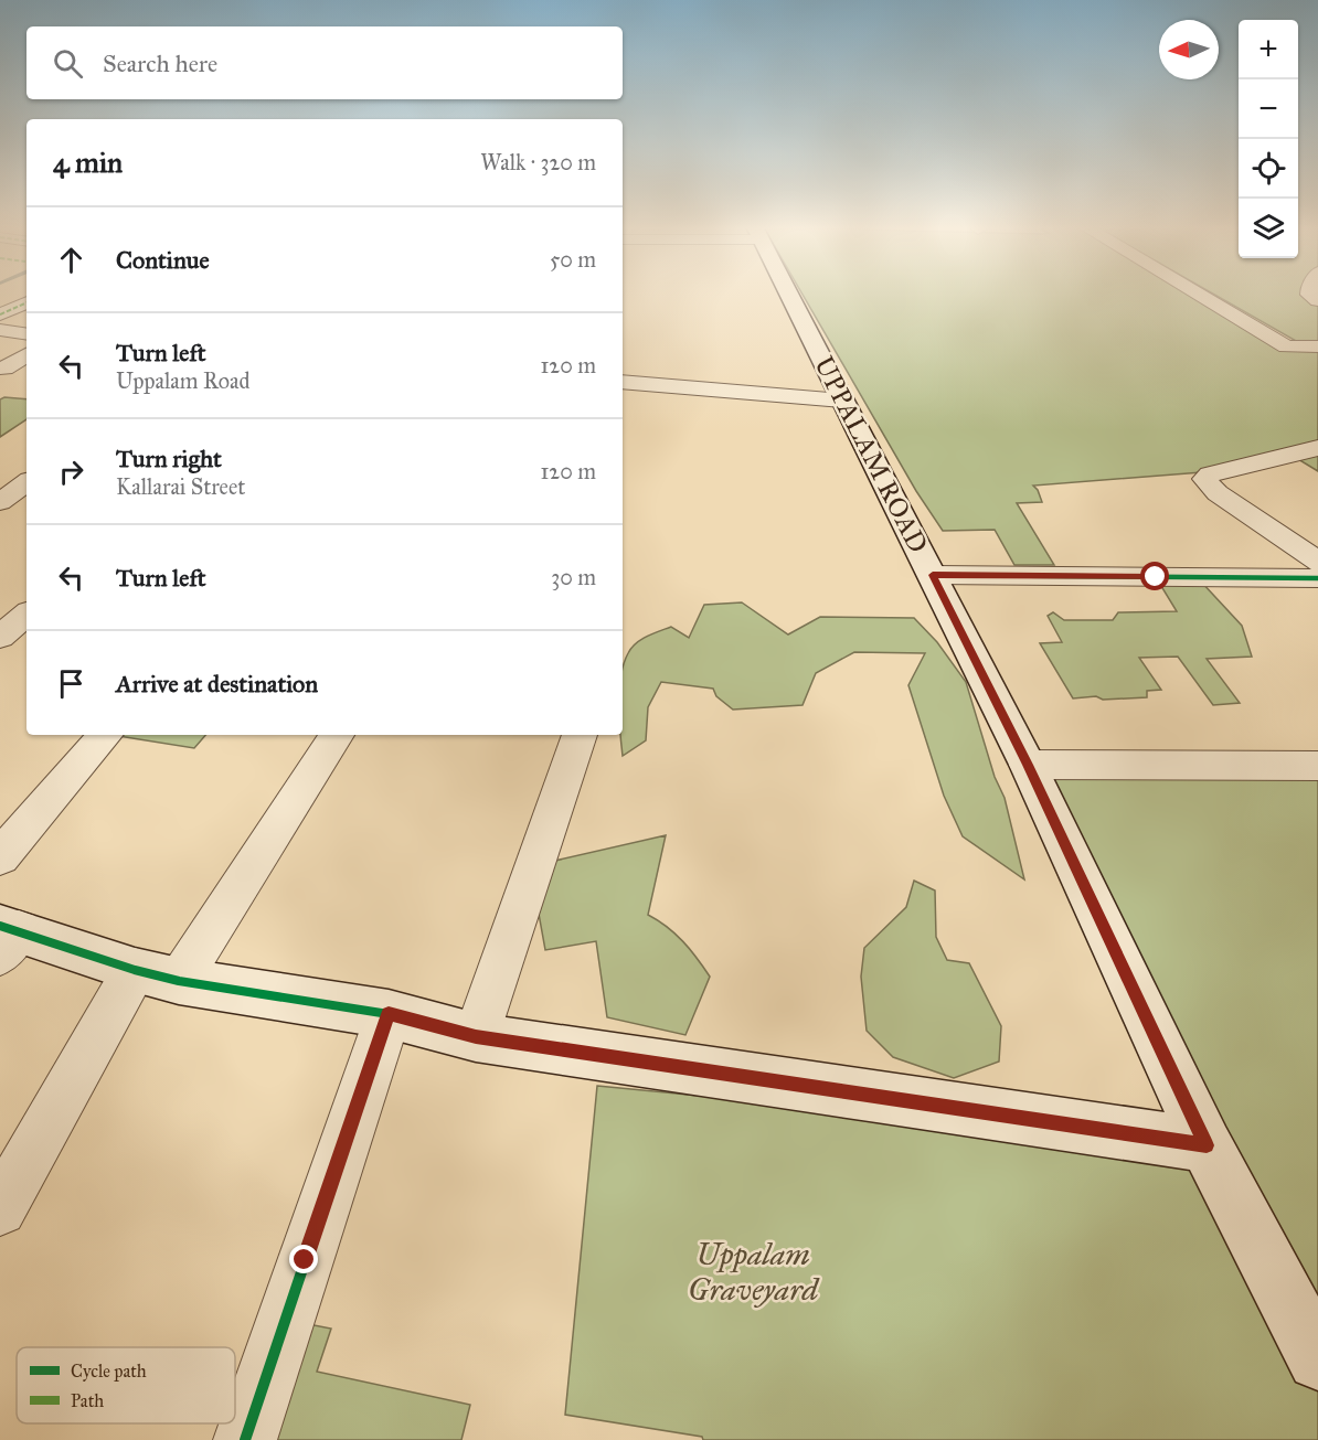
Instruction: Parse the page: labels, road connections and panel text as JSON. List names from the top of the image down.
{
  "streets": {
    "main road": ["UPPALAM ROAD"]
  },
  "parks": ["Uppalam Graveyard"],
  "legend": ["Cycle path", "Path"],
  "north": "left",
  "page": {
    "map_buttons": ["+", "−"],
    "search": "Search here",
    "heading": ["4 min", "Walk · 320 m"],
    "list": [
      ["Continue", "50 m"],
      ["Turn left", "Uppalam Road", "120 m"],
      ["Turn right", "Kallarai Street", "120 m"],
      ["Turn left", "30 m"],
      "Arrive at destination"
    ]
  }
}
